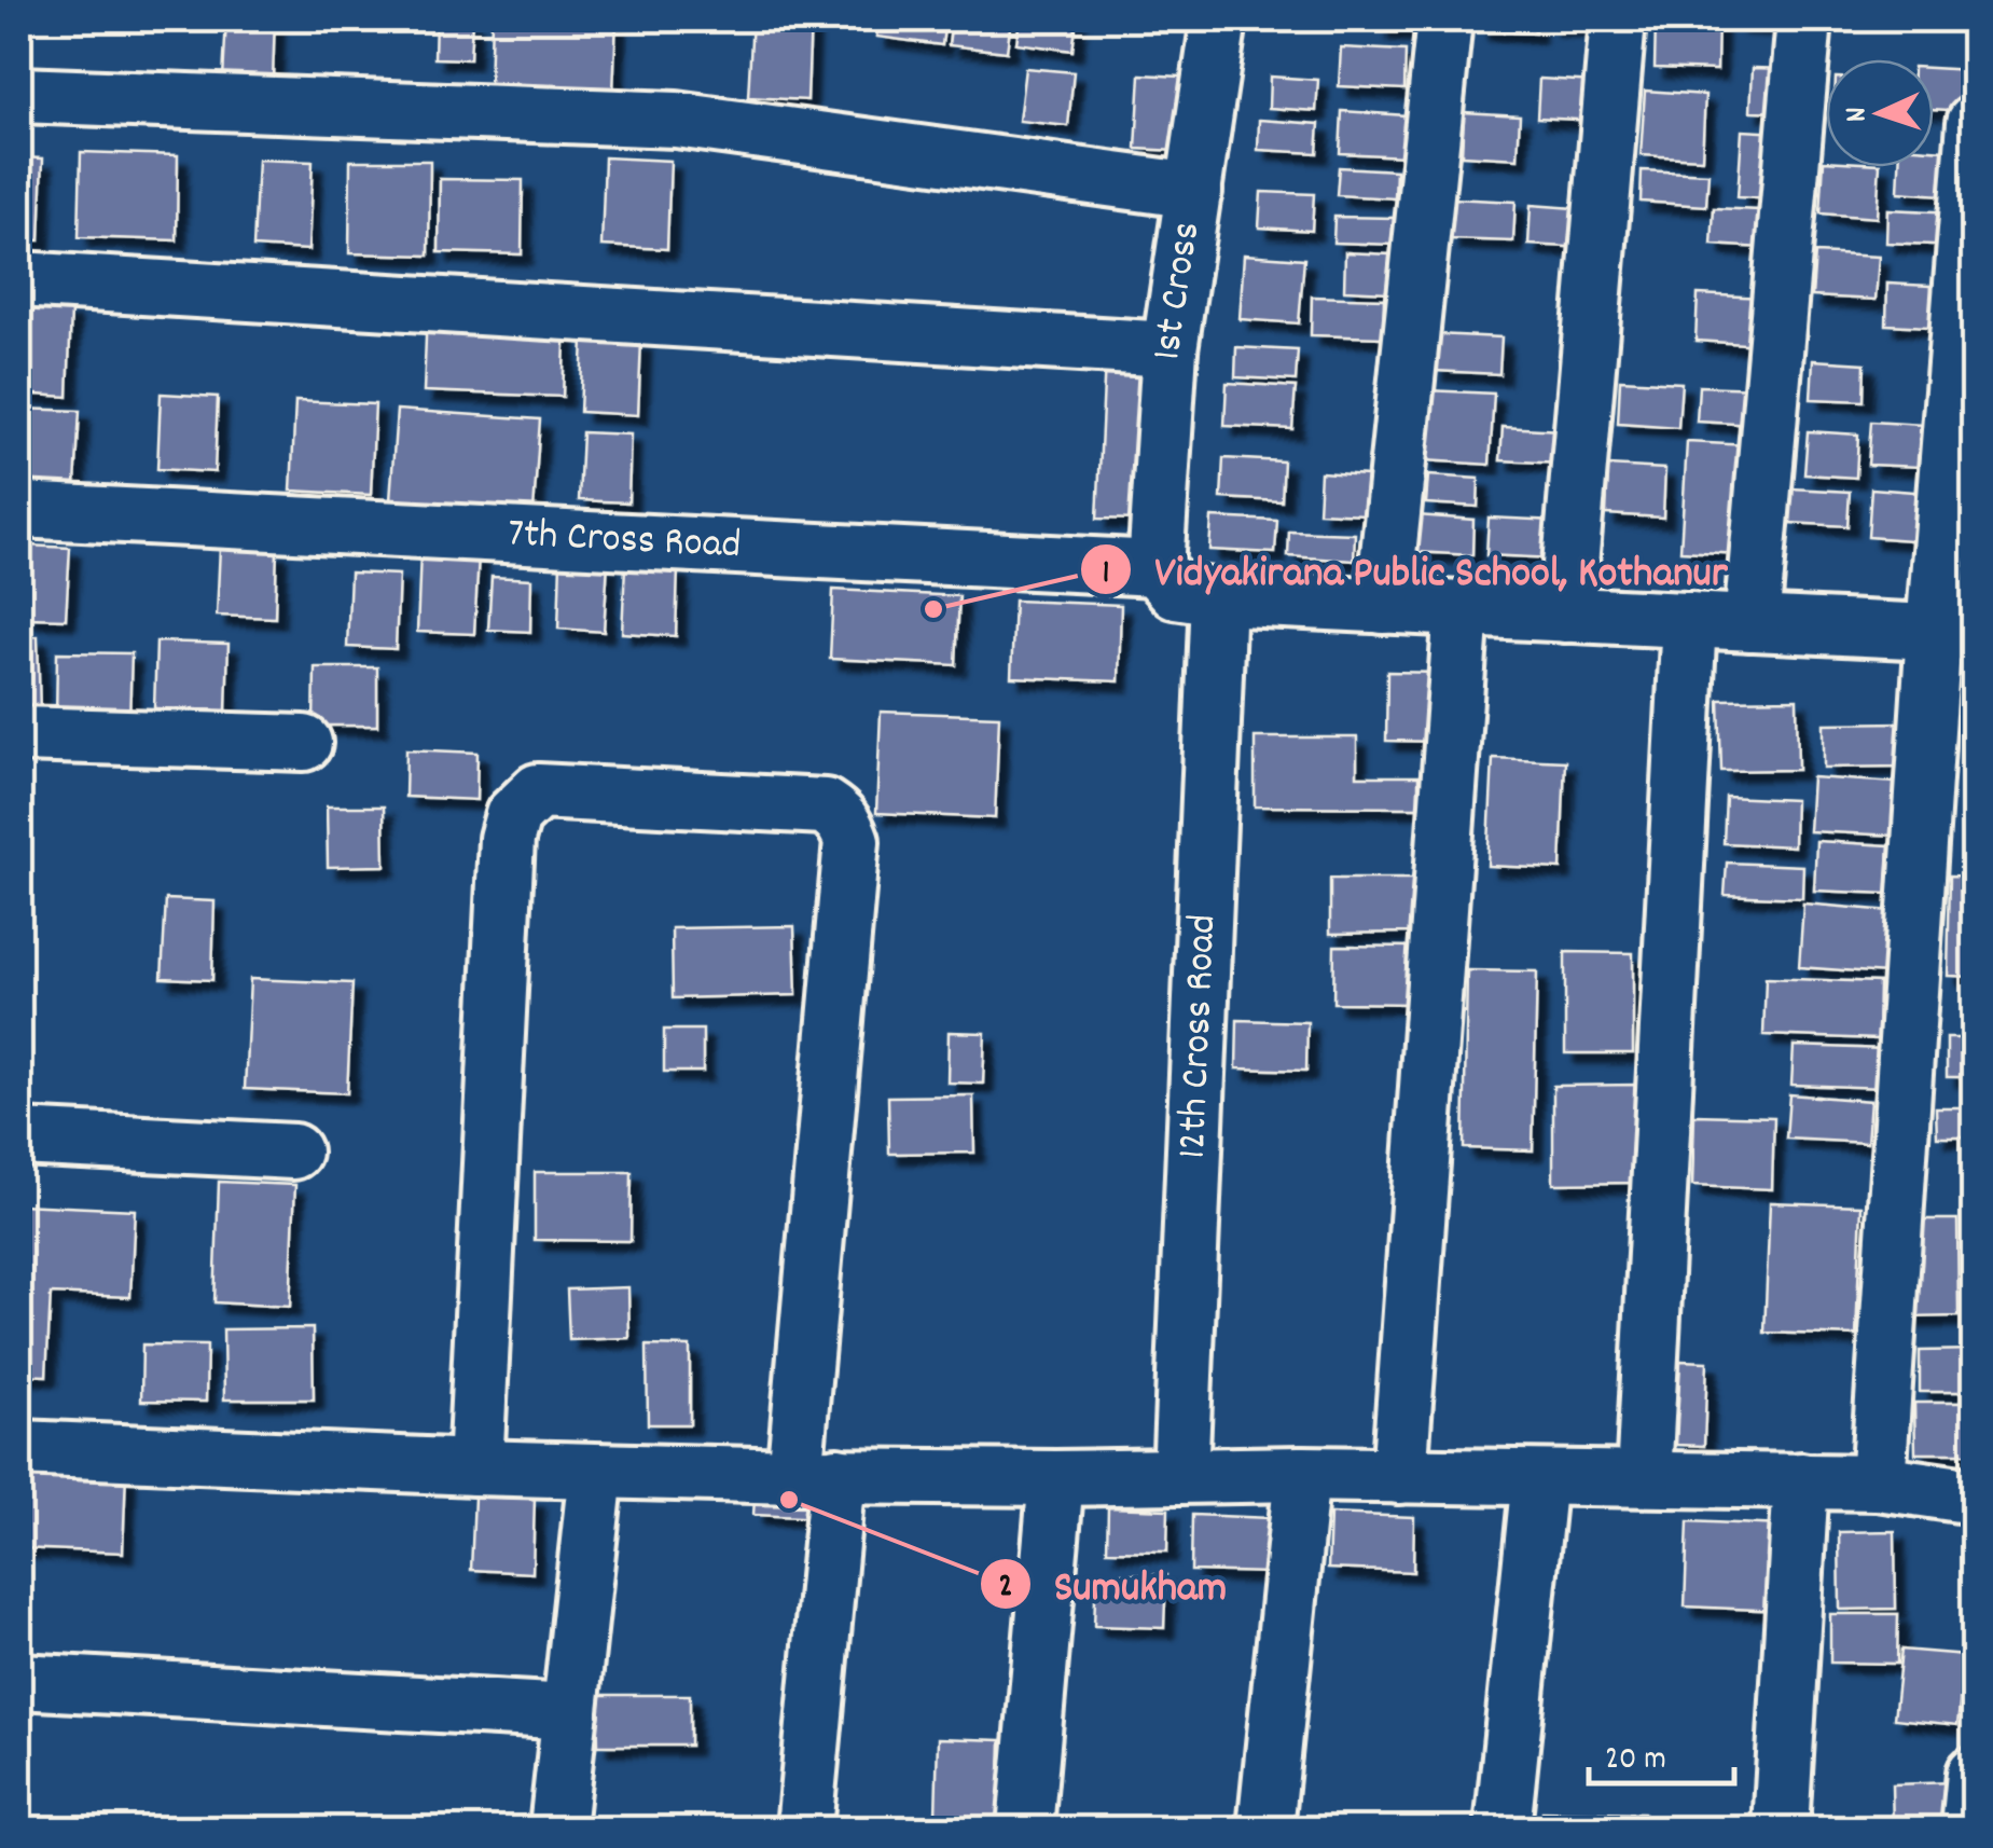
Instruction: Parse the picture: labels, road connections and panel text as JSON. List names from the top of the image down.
{
  "streets": {
    "street": ["1st Cross", "7th Cross Road", "12th Cross Road"]
  },
  "crossings": [
    ["1st Cross", "7th Cross Road"],
    ["7th Cross Road", "12th Cross Road"]
  ],
  "places": ["Vidyakirana Public School, Kothanur", "Sumukham"],
  "scale_bar": "20 m",
  "north": "left"
}
